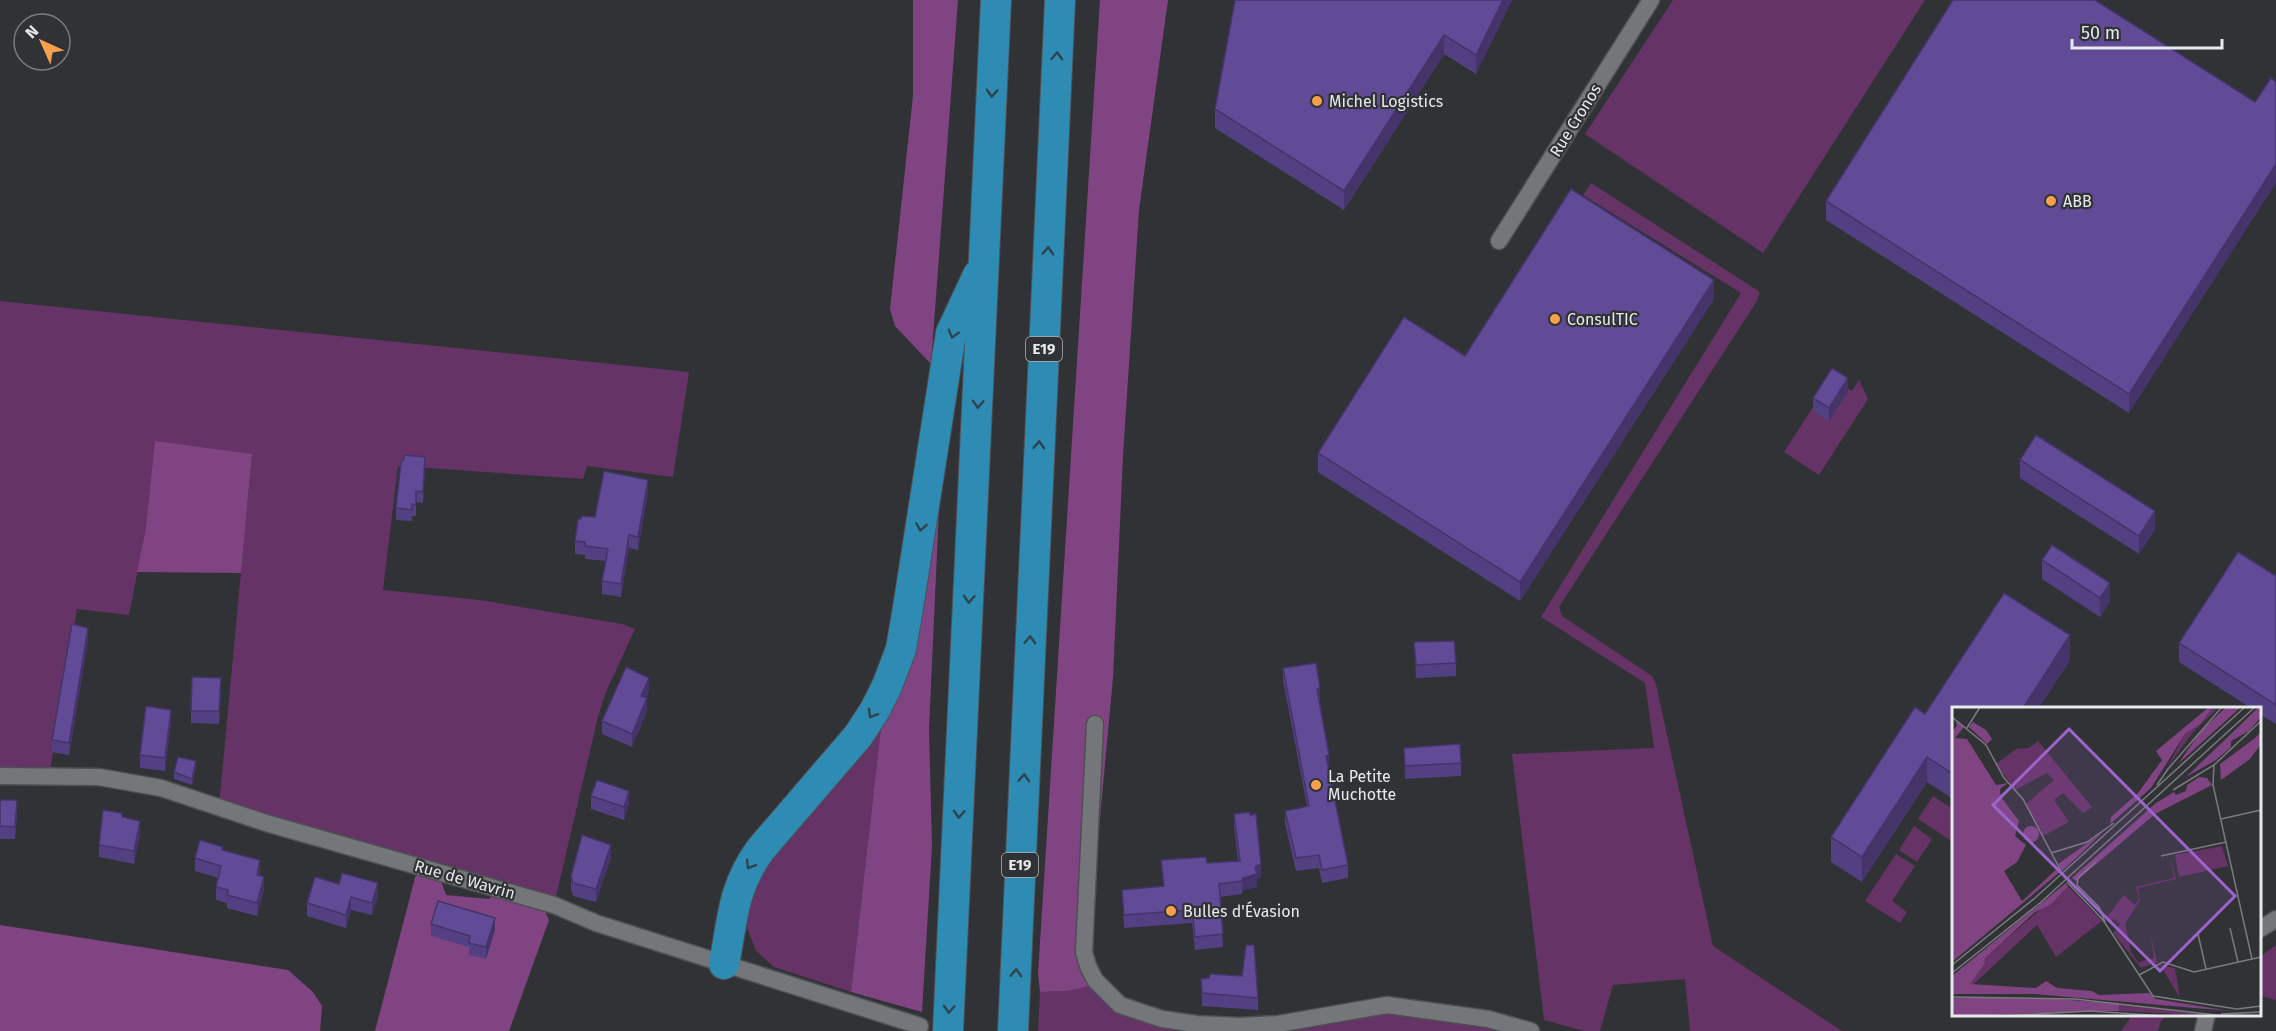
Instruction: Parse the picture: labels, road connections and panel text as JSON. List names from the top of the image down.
{
  "streets": {
    "highway": ["E19"],
    "street": ["Rue Cronos", "Rue de Wavrin"]
  },
  "places": [
    "Michel Logistics",
    "ABB",
    "ConsulTIC",
    "La Petite Muchotte",
    "Bulles d'Évasion"
  ],
  "scale_bar": "50 m",
  "north": "top left"
}
